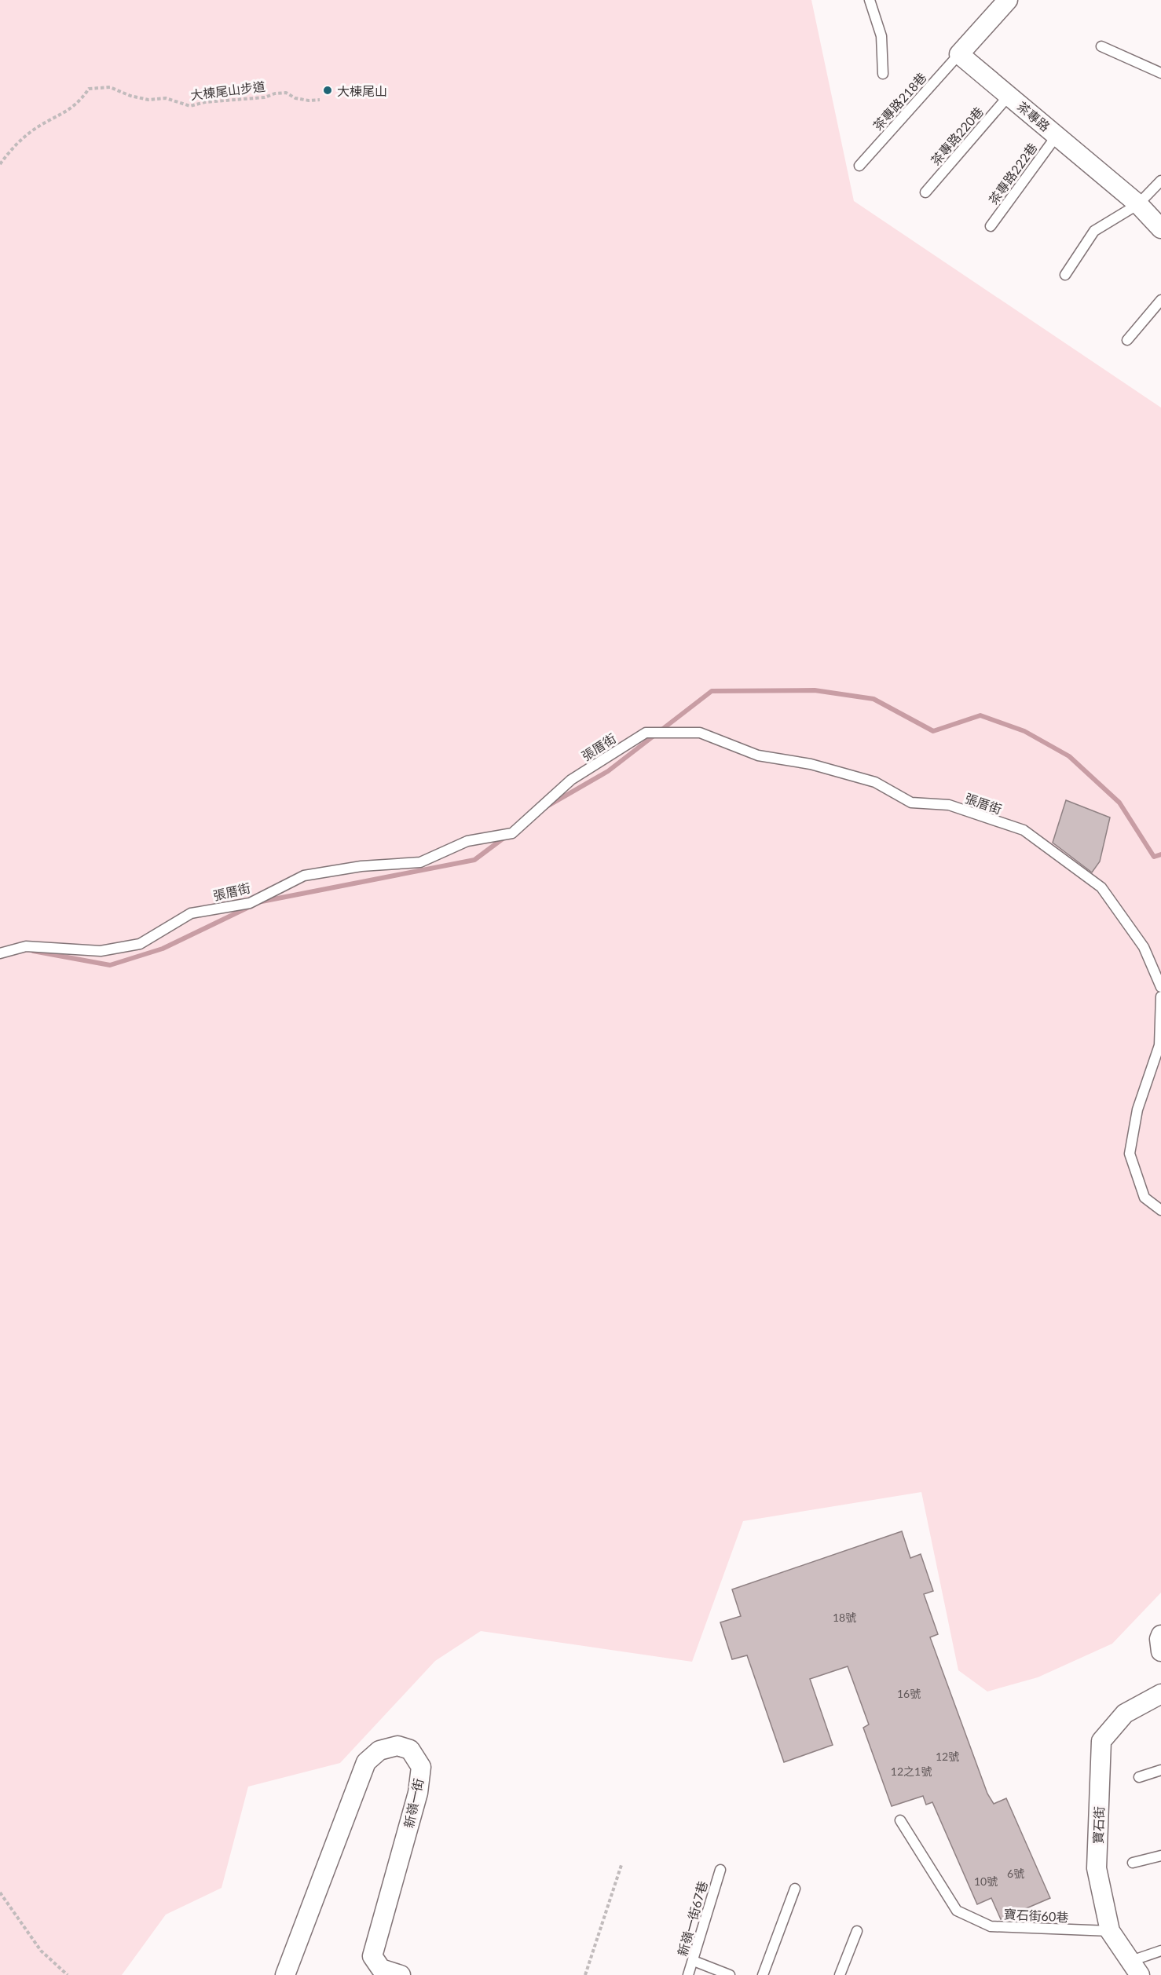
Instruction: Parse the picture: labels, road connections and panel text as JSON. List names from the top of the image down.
{
  "streets": {
    "street": ["茶專路", "新嶺一街", "寶石街"],
    "lane": [
      "茶專路218巷",
      "茶專路220巷",
      "茶專路222巷",
      "張厝街",
      "寶石街60巷",
      "新嶺一街67巷"
    ],
    "path": ["大棟尾山步道"]
  },
  "crossings": [
    ["茶專路218巷", "茶專路"],
    ["茶專路", "茶專路220巷"],
    ["茶專路", "茶專路222巷"],
    ["寶石街", "寶石街60巷"]
  ],
  "places": ["大棟尾山"],
  "house_numbers": [
    "18號",
    "16號",
    "12號",
    "12之1號",
    "6號",
    "10號"
  ]
}
